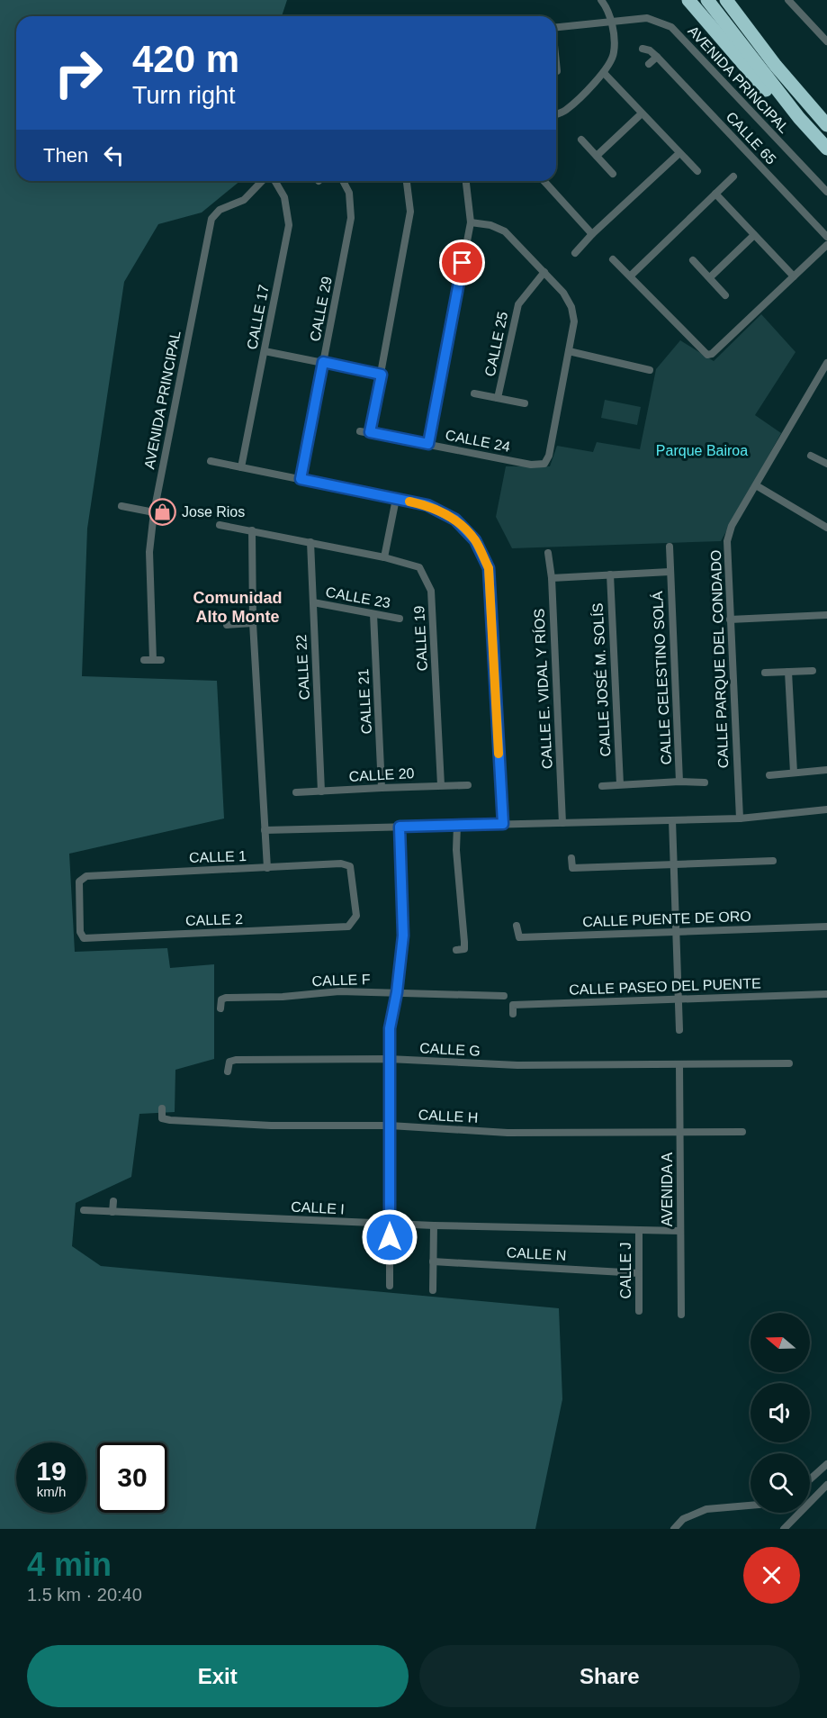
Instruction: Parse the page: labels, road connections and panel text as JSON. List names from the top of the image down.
{
  "streets": {
    "street": [
      "AVENIDA PRINCIPAL",
      "CALLE 65",
      "CALLE 29",
      "CALLE 17",
      "CALLE 25",
      "CALLE 24",
      "CALLE 23",
      "CALLE 19",
      "CALLE PARQUE DEL CONDADO",
      "CALLE 22",
      "CALLE CELESTINO SOLÁ",
      "CALLE JOSÉ M. SOLÍS",
      "CALLE E. VIDAL Y RÍOS",
      "CALLE 21",
      "CALLE 20",
      "CALLE 1",
      "CALLE PUENTE DE ORO",
      "CALLE 2",
      "CALLE F",
      "CALLE PASEO DEL PUENTE",
      "CALLE G",
      "CALLE H",
      "AVENIDA A",
      "CALLE I",
      "CALLE N",
      "CALLE J"
    ]
  },
  "crossings": [
    ["CALLE 25", "CALLE 24"],
    ["CALLE 23", "CALLE 22"],
    ["CALLE 23", "CALLE 21"],
    ["CALLE 19", "CALLE 22"],
    ["CALLE 19", "CALLE 20"],
    ["CALLE 22", "CALLE 20"],
    ["CALLE 21", "CALLE 20"],
    ["CALLE 1", "CALLE 2"],
    ["CALLE G", "AVENIDA A"],
    ["CALLE H", "AVENIDA A"],
    ["AVENIDA A", "CALLE I"],
    ["CALLE I", "CALLE J"],
    ["CALLE N", "CALLE J"]
  ],
  "districts": ["Comunidad Alto Monte"],
  "parks": ["Parque Bairoa"],
  "places": {
    "shop": ["Jose Rios"]
  },
  "north": "left",
  "page": {
    "turn": ["420 m", "Turn right"],
    "then": "Then",
    "speed": "19 km/h",
    "limit": "30",
    "heading": ["4 min", "1.5 km · 20:40"],
    "buttons": ["Exit", "Share"]
  }
}
